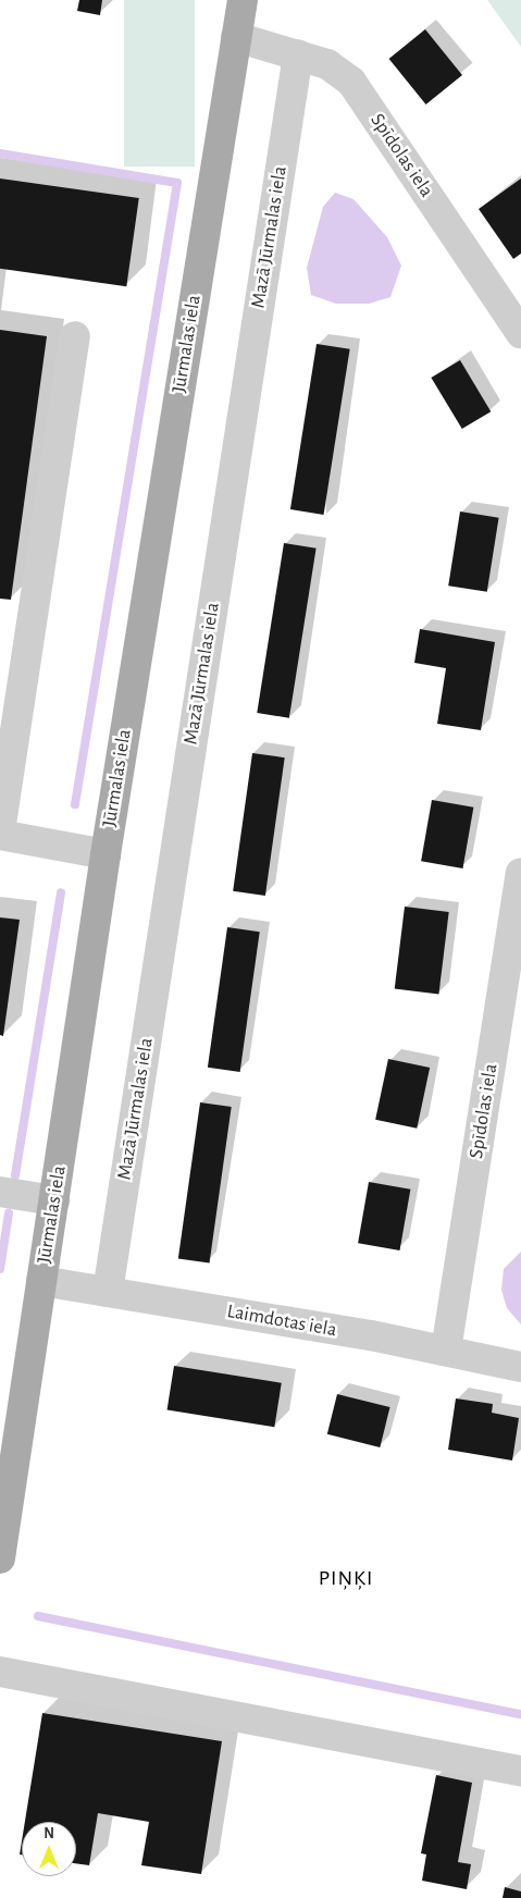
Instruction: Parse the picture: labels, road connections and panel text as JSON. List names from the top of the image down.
{
  "streets": {
    "main road": ["Jūrmalas iela"],
    "street": ["Spīdolas iela", "Mazā Jūrmalas iela", "Laimdotas iela"]
  },
  "crossings": [
    ["Spīdolas iela", "Mazā Jūrmalas iela"],
    ["Spīdolas iela", "Jūrmalas iela"],
    ["Spīdolas iela", "Laimdotas iela"],
    ["Mazā Jūrmalas iela", "Laimdotas iela"],
    ["Jūrmalas iela", "Laimdotas iela"]
  ],
  "districts": ["PIŅĶI"],
  "north": "top"
}
